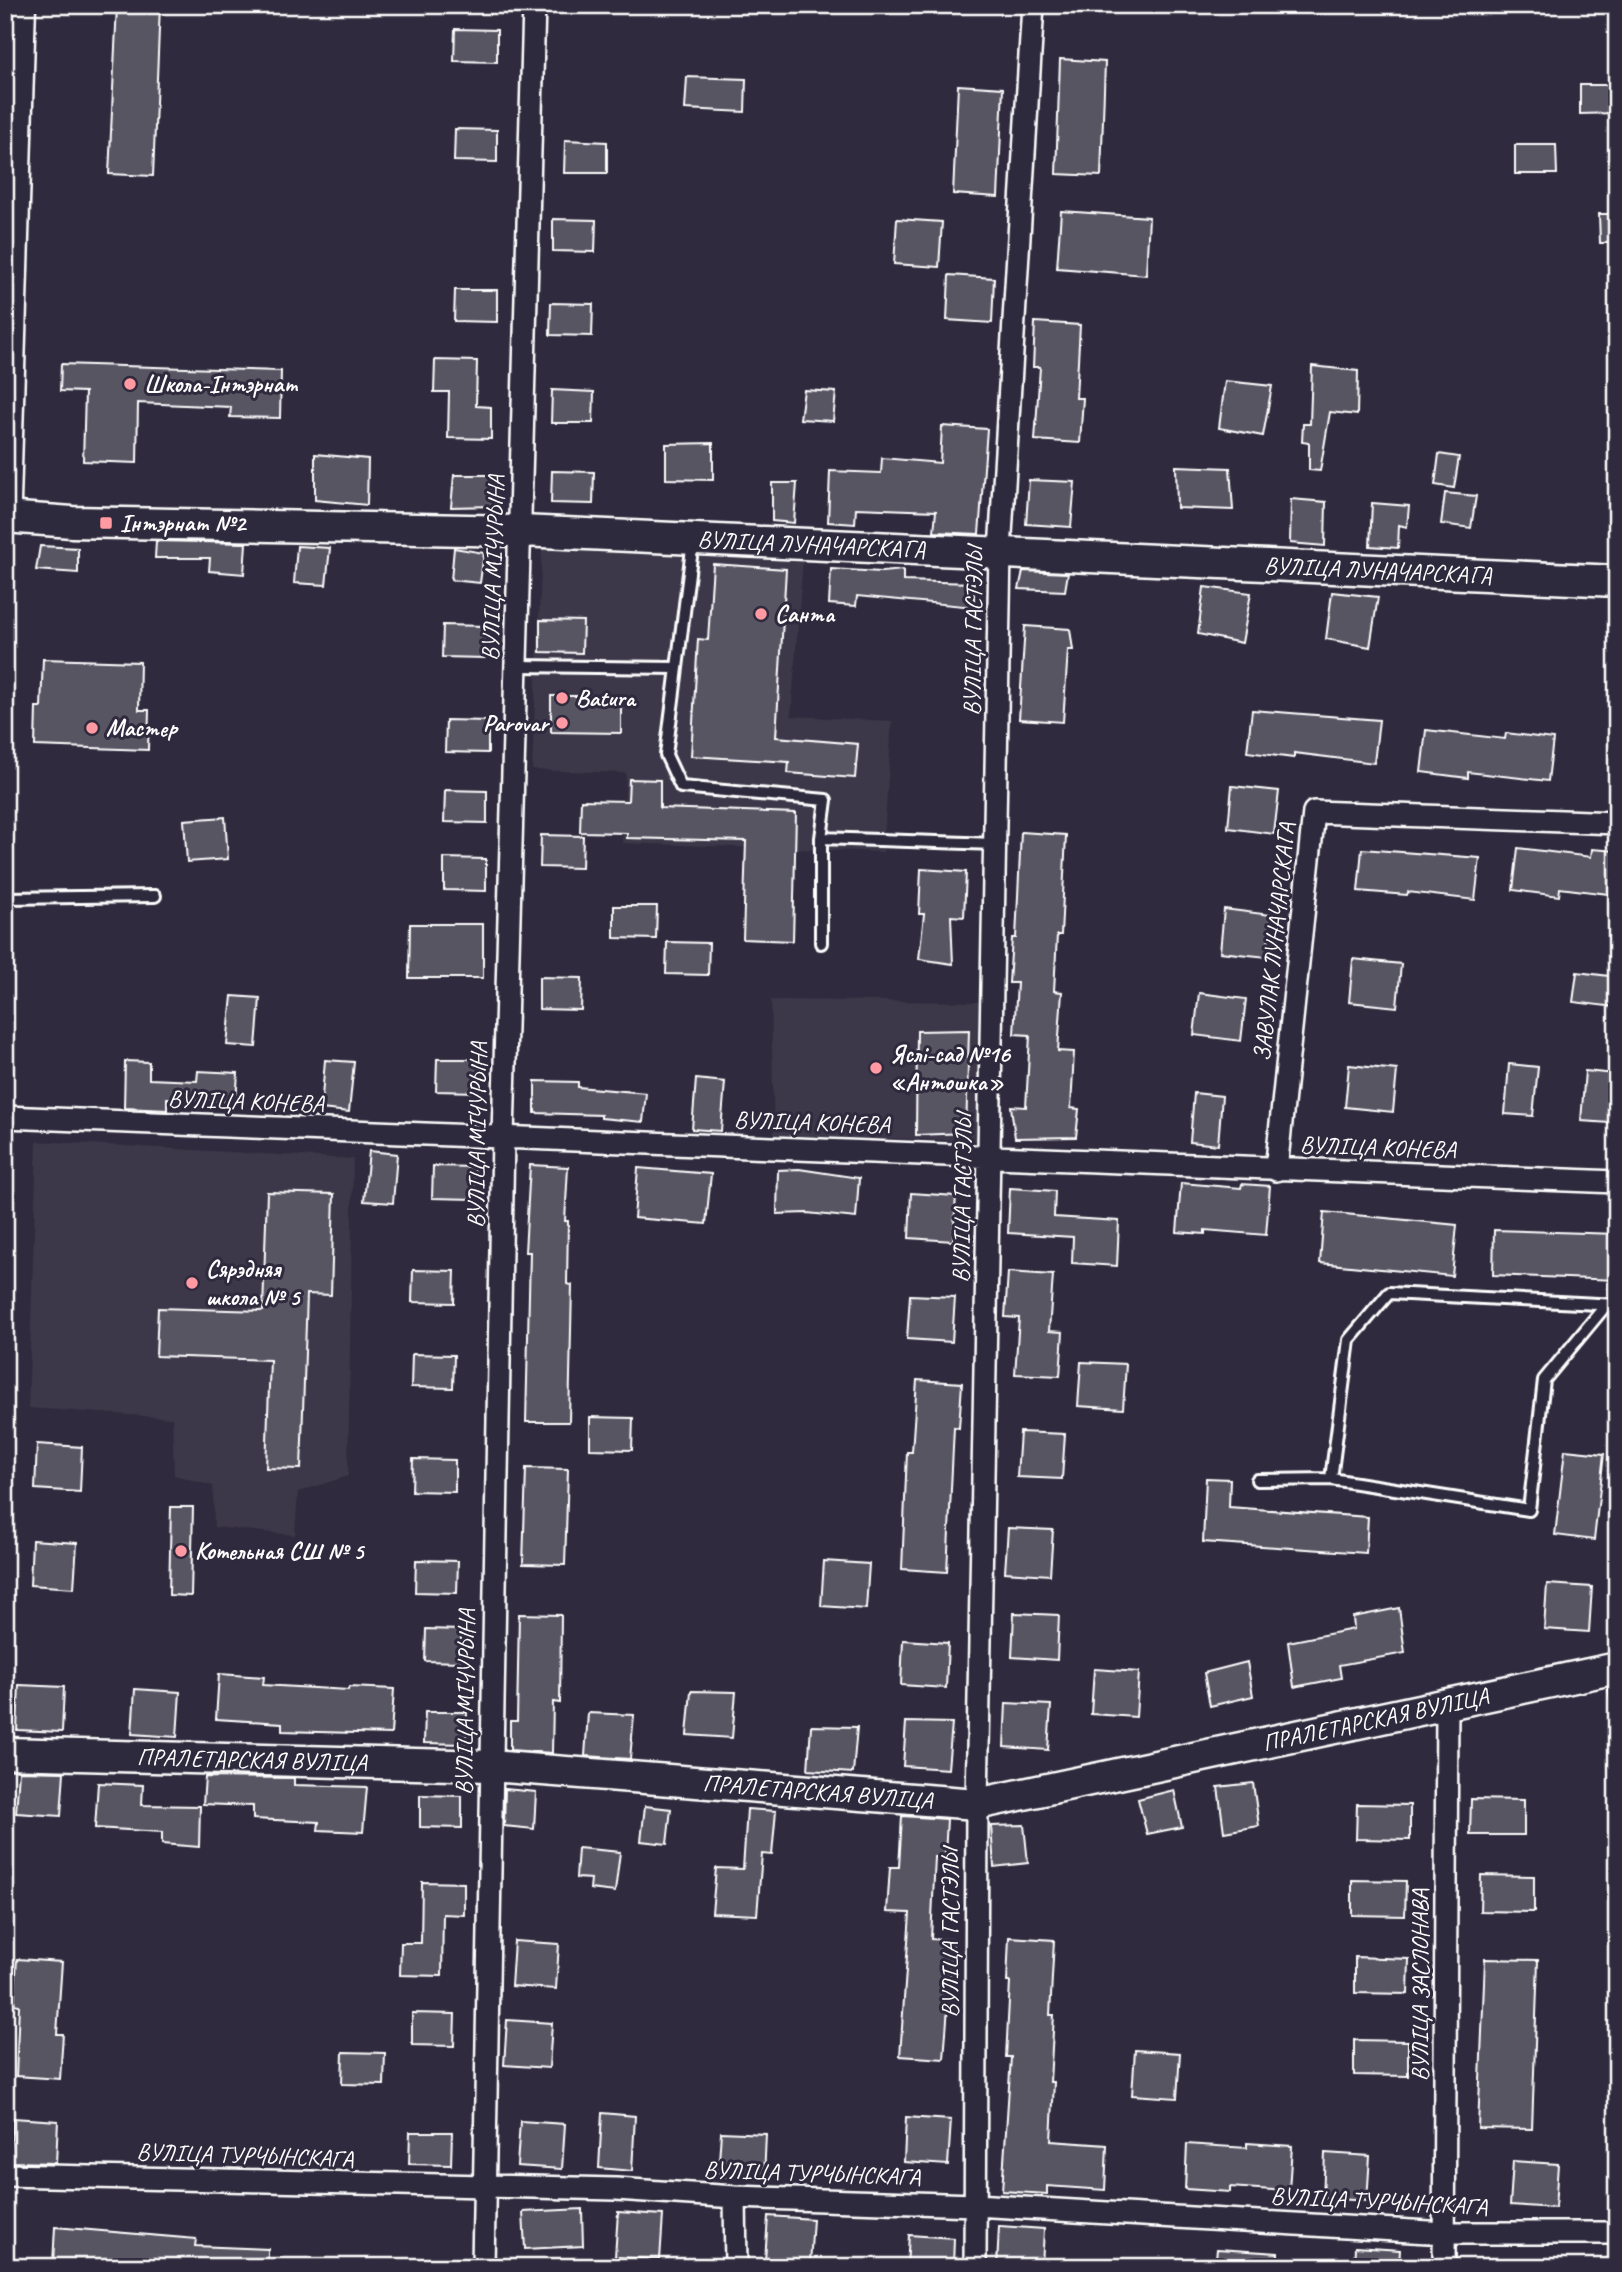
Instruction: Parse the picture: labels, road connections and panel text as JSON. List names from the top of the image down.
{
  "streets": {
    "street": [
      "ВУЛІЦА ЛУНАЧАРСКАГА",
      "ВУЛІЦА МІЧУРЫНА",
      "ВУЛІЦА ГАСТЭЛЫ",
      "ЗАВУЛАК ЛУНАЧАРСКАГА",
      "ВУЛІЦА КОНЕВА",
      "ПРАЛЕТАРСКАЯ ВУЛІЦА",
      "ВУЛІЦА ЗАСЛОНАВА",
      "ВУЛІЦА ТУРЧЫНСКАГА"
    ]
  },
  "crossings": [
    ["ВУЛІЦА ЛУНАЧАРСКАГА", "ВУЛІЦА МІЧУРЫНА"],
    ["ВУЛІЦА ЛУНАЧАРСКАГА", "ВУЛІЦА ГАСТЭЛЫ"],
    ["ВУЛІЦА МІЧУРЫНА", "ВУЛІЦА КОНЕВА"],
    ["ВУЛІЦА МІЧУРЫНА", "ПРАЛЕТАРСКАЯ ВУЛІЦА"],
    ["ВУЛІЦА МІЧУРЫНА", "ВУЛІЦА ТУРЧЫНСКАГА"],
    ["ВУЛІЦА ГАСТЭЛЫ", "ВУЛІЦА КОНЕВА"],
    ["ВУЛІЦА ГАСТЭЛЫ", "ПРАЛЕТАРСКАЯ ВУЛІЦА"],
    ["ВУЛІЦА ГАСТЭЛЫ", "ВУЛІЦА ТУРЧЫНСКАГА"],
    ["ЗАВУЛАК ЛУНАЧАРСКАГА", "ВУЛІЦА КОНЕВА"],
    ["ПРАЛЕТАРСКАЯ ВУЛІЦА", "ВУЛІЦА ЗАСЛОНАВА"],
    ["ВУЛІЦА ЗАСЛОНАВА", "ВУЛІЦА ТУРЧЫНСКАГА"]
  ],
  "places": {
    "other": [
      "Школа-Інтэрнат",
      "Санта",
      "Batura",
      "Parovar",
      "Мастер",
      "Яслі-сад №16 «Антошка»",
      "Сярэдняя школа № 5",
      "Котельная СШ № 5"
    ],
    "transit": ["Інтэрнат №2"]
  }
}
